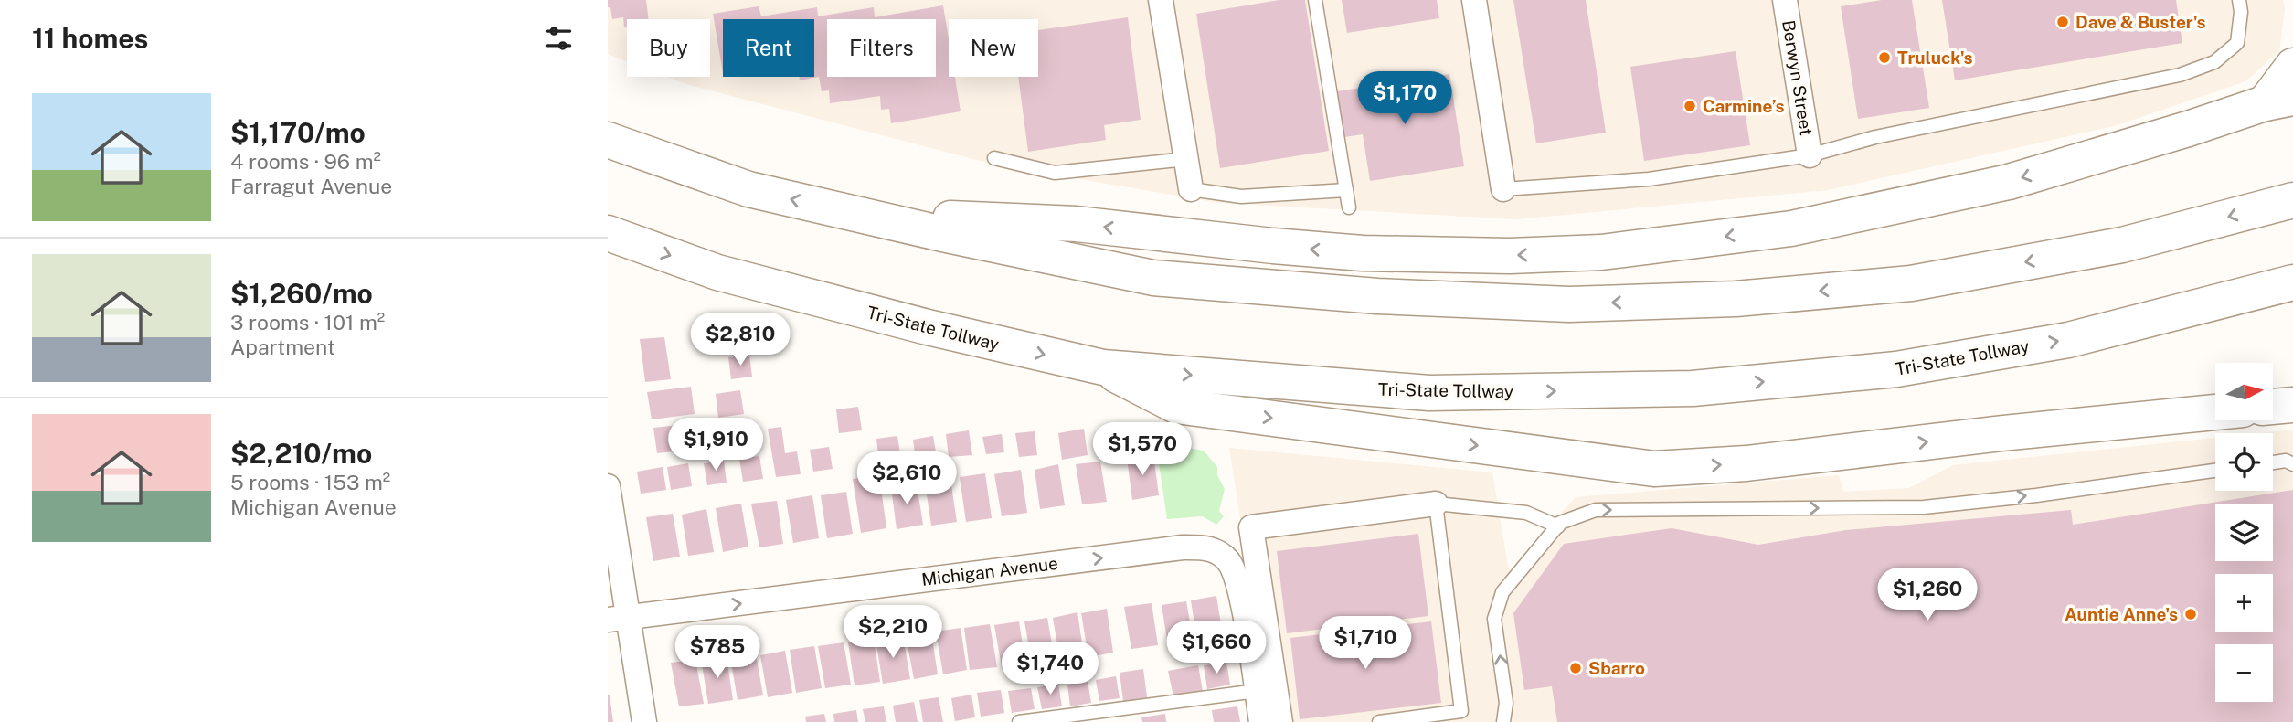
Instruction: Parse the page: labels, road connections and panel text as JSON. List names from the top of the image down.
{
  "streets": {
    "highway": ["Tri-State Tollway"],
    "street": ["Berwyn Street", "Michigan Avenue"]
  },
  "one_way": ["Michigan Avenue"],
  "places": [
    "Dave & Buster's",
    "Truluck's",
    "Carmine’s",
    "Auntie Anne's",
    "Sbarro"
  ],
  "north": "right",
  "page": {
    "heading": "11 homes",
    "chip": [
      "Buy",
      "Rent",
      "Filters",
      "New"
    ],
    "price": [
      "$1,170",
      "$2,810",
      "$1,910",
      "$1,570",
      "$2,610",
      "$1,260",
      "$2,210",
      "$1,710",
      "$1,660",
      "$785",
      "$1,740"
    ],
    "list": [
      {
        "name": "$1,170/mo",
        "note": "4 rooms · 96 m² · Farragut Avenue"
      },
      {
        "name": "$1,260/mo",
        "note": "3 rooms · 101 m² · Apartment"
      },
      {
        "name": "$2,210/mo",
        "note": "5 rooms · 153 m² · Michigan Avenue"
      }
    ],
    "map_buttons": ["+", "−"]
  }
}
